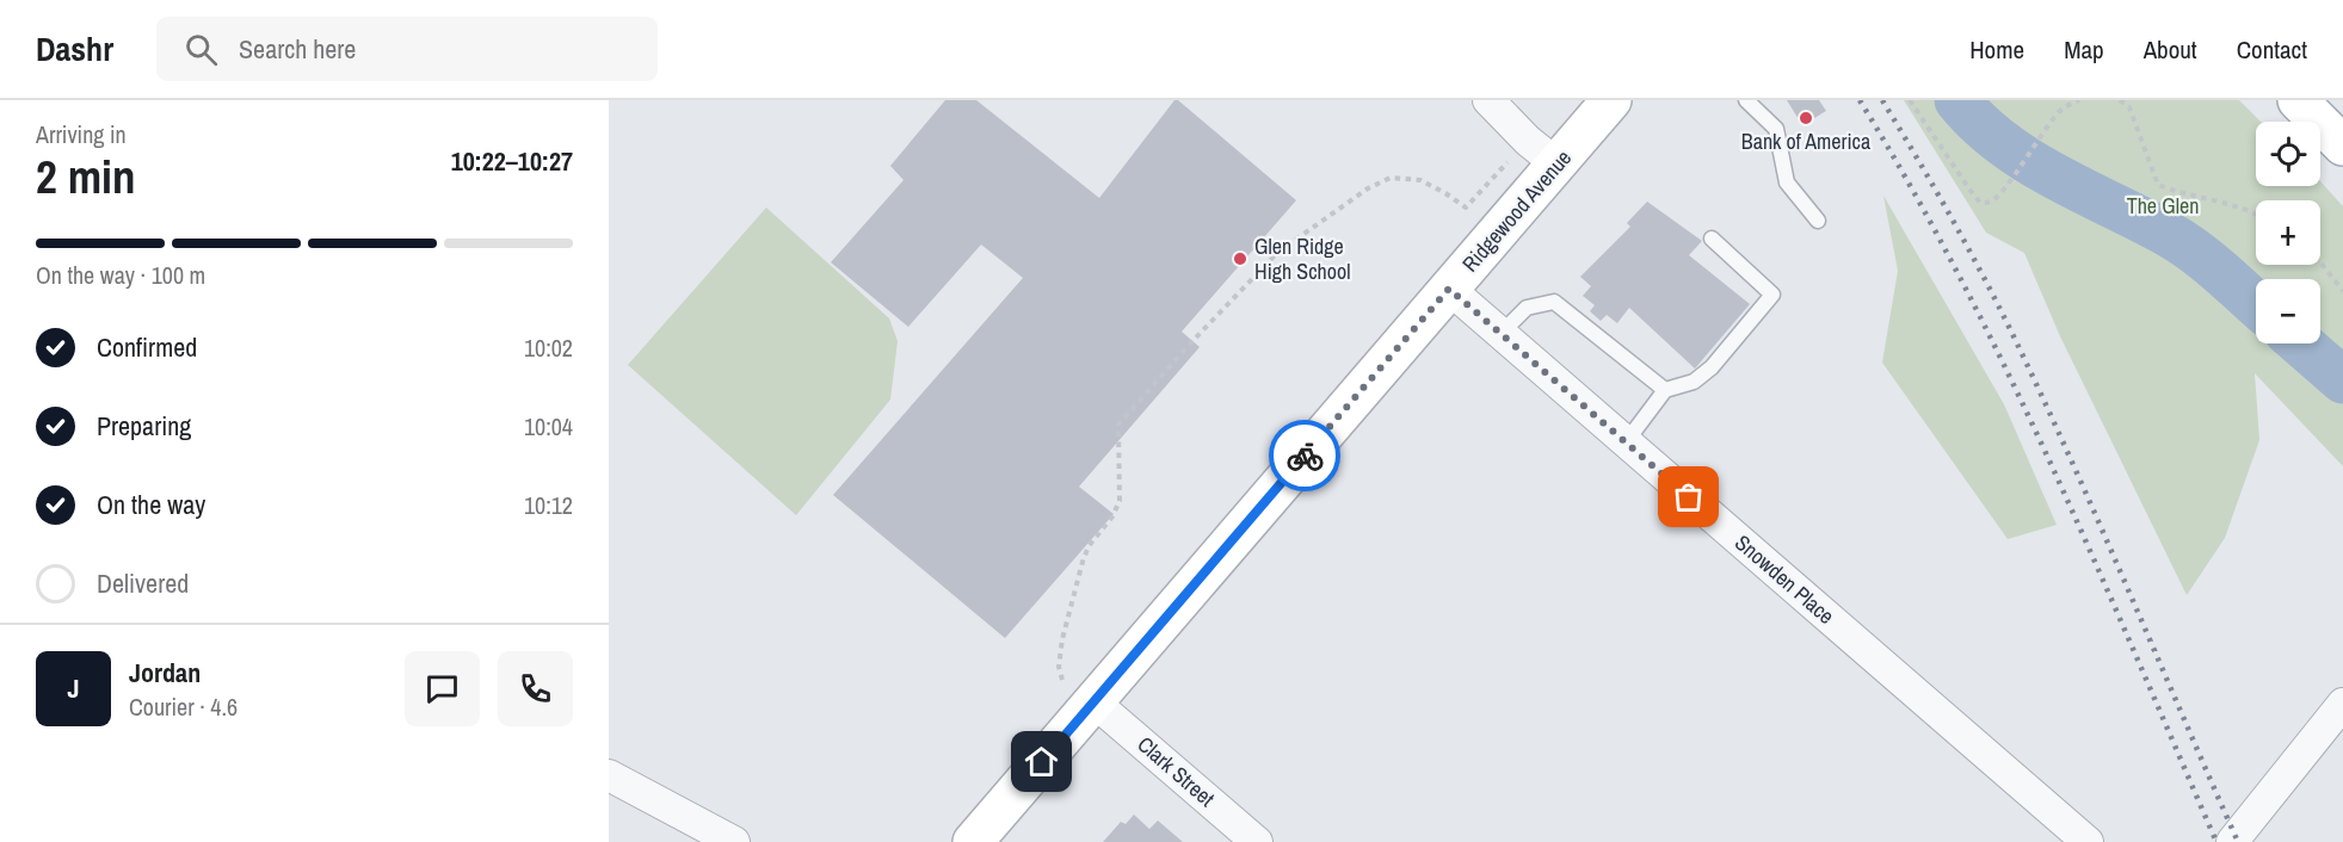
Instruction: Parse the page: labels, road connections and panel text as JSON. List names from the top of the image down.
{
  "streets": {
    "street": ["Ridgewood Avenue", "Snowden Place", "Clark Street"]
  },
  "crossings": [
    ["Ridgewood Avenue", "Snowden Place"],
    ["Ridgewood Avenue", "Clark Street"]
  ],
  "parks": ["The Glen"],
  "places": ["Bank of America", "Glen Ridge High School"],
  "page": {
    "header": "Dashr",
    "search": "Search here",
    "nav": [
      "Home",
      "Map",
      "About",
      "Contact"
    ],
    "heading": ["2 min", "Arriving in", "10:22–10:27"],
    "panel": ["Jordan", "Courier · 4.6"],
    "map_buttons": ["+", "−"],
    "bar": "On the way · 100 m",
    "list": [
      ["Confirmed", "10:02"],
      ["Preparing", "10:04"],
      ["On the way", "10:12"],
      "Delivered"
    ],
    "round": "J"
  }
}
